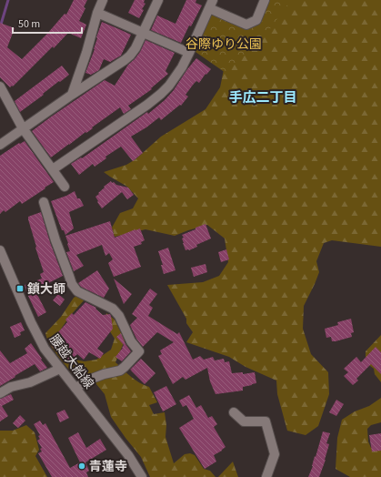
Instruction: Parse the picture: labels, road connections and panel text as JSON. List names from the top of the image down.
{
  "streets": {
    "street": ["腰越大船線"]
  },
  "districts": ["手広二丁目"],
  "parks": ["谷際ゆり公園"],
  "places": {
    "transit": ["鎖大師"],
    "other": ["青蓮寺"]
  },
  "scale_bar": "50 m"
}
